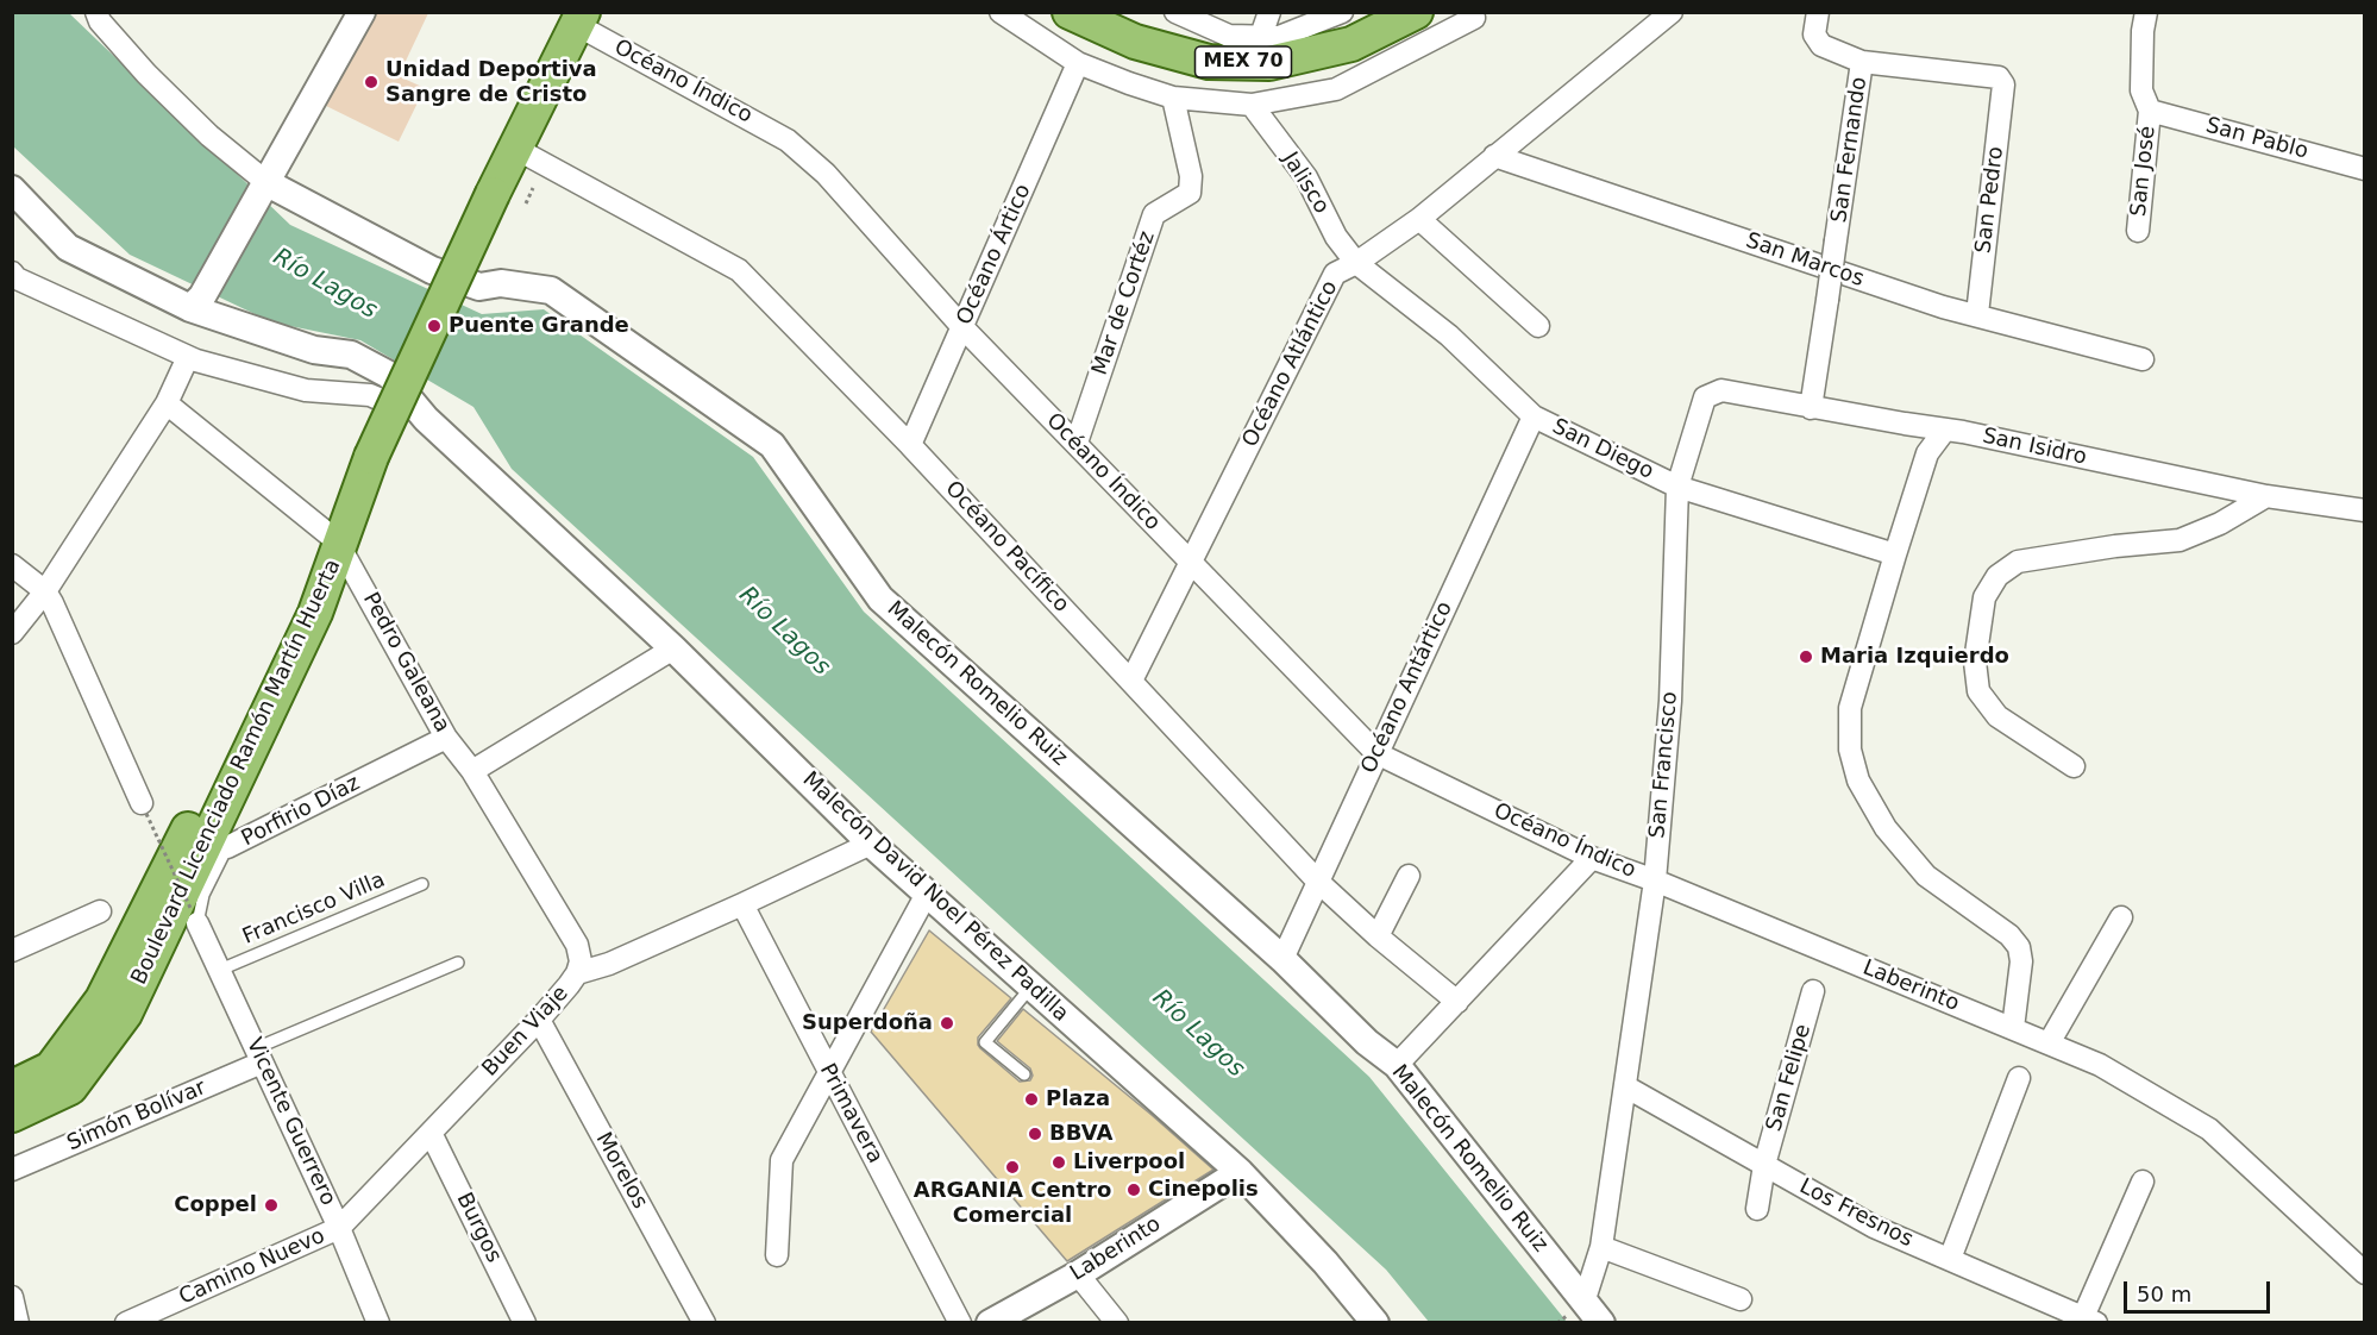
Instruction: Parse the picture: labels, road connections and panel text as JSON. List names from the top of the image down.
{
  "streets": {
    "main road": ["MEX 70", "Boulevard Licenciado Ramón Martín Huerta"],
    "street": [
      "Océano Índico",
      "San Pablo",
      "San Fernando",
      "San José",
      "Jalisco",
      "San Pedro",
      "Océano Ártico",
      "San Marcos",
      "Mar de Cortéz",
      "Océano Atlántico",
      "San Isidro",
      "San Diego",
      "Océano Pacífico",
      "Pedro Galeana",
      "Malecón Romelio Ruiz",
      "Océano Antártico",
      "San Francisco",
      "Porfirio Díaz",
      "Malecón David Noel Pérez Padilla",
      "Laberinto",
      "Buen Viaje",
      "San Felipe",
      "Primavera",
      "Simón Bolívar",
      "Vicente Guerrero",
      "Morelos",
      "Los Fresnos",
      "Burgos",
      "Camino Nuevo"
    ],
    "lane": ["Francisco Villa"]
  },
  "crossings": [
    ["Océano Índico", "Océano Ártico"],
    ["Océano Índico", "Mar de Cortéz"],
    ["Océano Índico", "Océano Atlántico"],
    ["Océano Índico", "Océano Antártico"],
    ["Océano Índico", "San Francisco"],
    ["Océano Índico", "Laberinto"],
    ["San Pablo", "San José"],
    ["San Fernando", "San Pedro"],
    ["San Fernando", "San Isidro"],
    ["Jalisco", "Océano Atlántico"],
    ["Jalisco", "San Diego"],
    ["San Pedro", "San Marcos"],
    ["Océano Ártico", "Océano Pacífico"],
    ["San Marcos", "Océano Atlántico"],
    ["Océano Atlántico", "San Diego"],
    ["Océano Atlántico", "Océano Pacífico"],
    ["San Isidro", "San Francisco"],
    ["San Diego", "Océano Antártico"],
    ["San Diego", "San Francisco"],
    ["Océano Pacífico", "Océano Antártico"],
    ["Pedro Galeana", "Boulevard Licenciado Ramón Martín Huerta"],
    ["Pedro Galeana", "Porfirio Díaz"],
    ["Pedro Galeana", "Buen Viaje"],
    ["Malecón Romelio Ruiz", "Océano Antártico"],
    ["Malecón Romelio Ruiz", "San Francisco"],
    ["San Francisco", "Laberinto"],
    ["San Francisco", "Los Fresnos"],
    ["Porfirio Díaz", "Vicente Guerrero"],
    ["Malecón David Noel Pérez Padilla", "Laberinto"],
    ["Malecón David Noel Pérez Padilla", "Buen Viaje"],
    ["Francisco Villa", "Vicente Guerrero"],
    ["Buen Viaje", "Primavera"],
    ["Buen Viaje", "Vicente Guerrero"],
    ["Buen Viaje", "Morelos"],
    ["Buen Viaje", "Burgos"],
    ["Buen Viaje", "Camino Nuevo"],
    ["San Felipe", "Los Fresnos"],
    ["Simón Bolívar", "Vicente Guerrero"],
    ["Vicente Guerrero", "Camino Nuevo"]
  ],
  "water": ["Río Lagos"],
  "places": [
    "Unidad Deportiva Sangre de Cristo",
    "Puente Grande",
    "Maria Izquierdo",
    "Superdoña",
    "Plaza",
    "BBVA",
    "Liverpool",
    "ARGANIA Centro Comercial",
    "Cinepolis",
    "Coppel"
  ],
  "scale_bar": "50 m"
}
